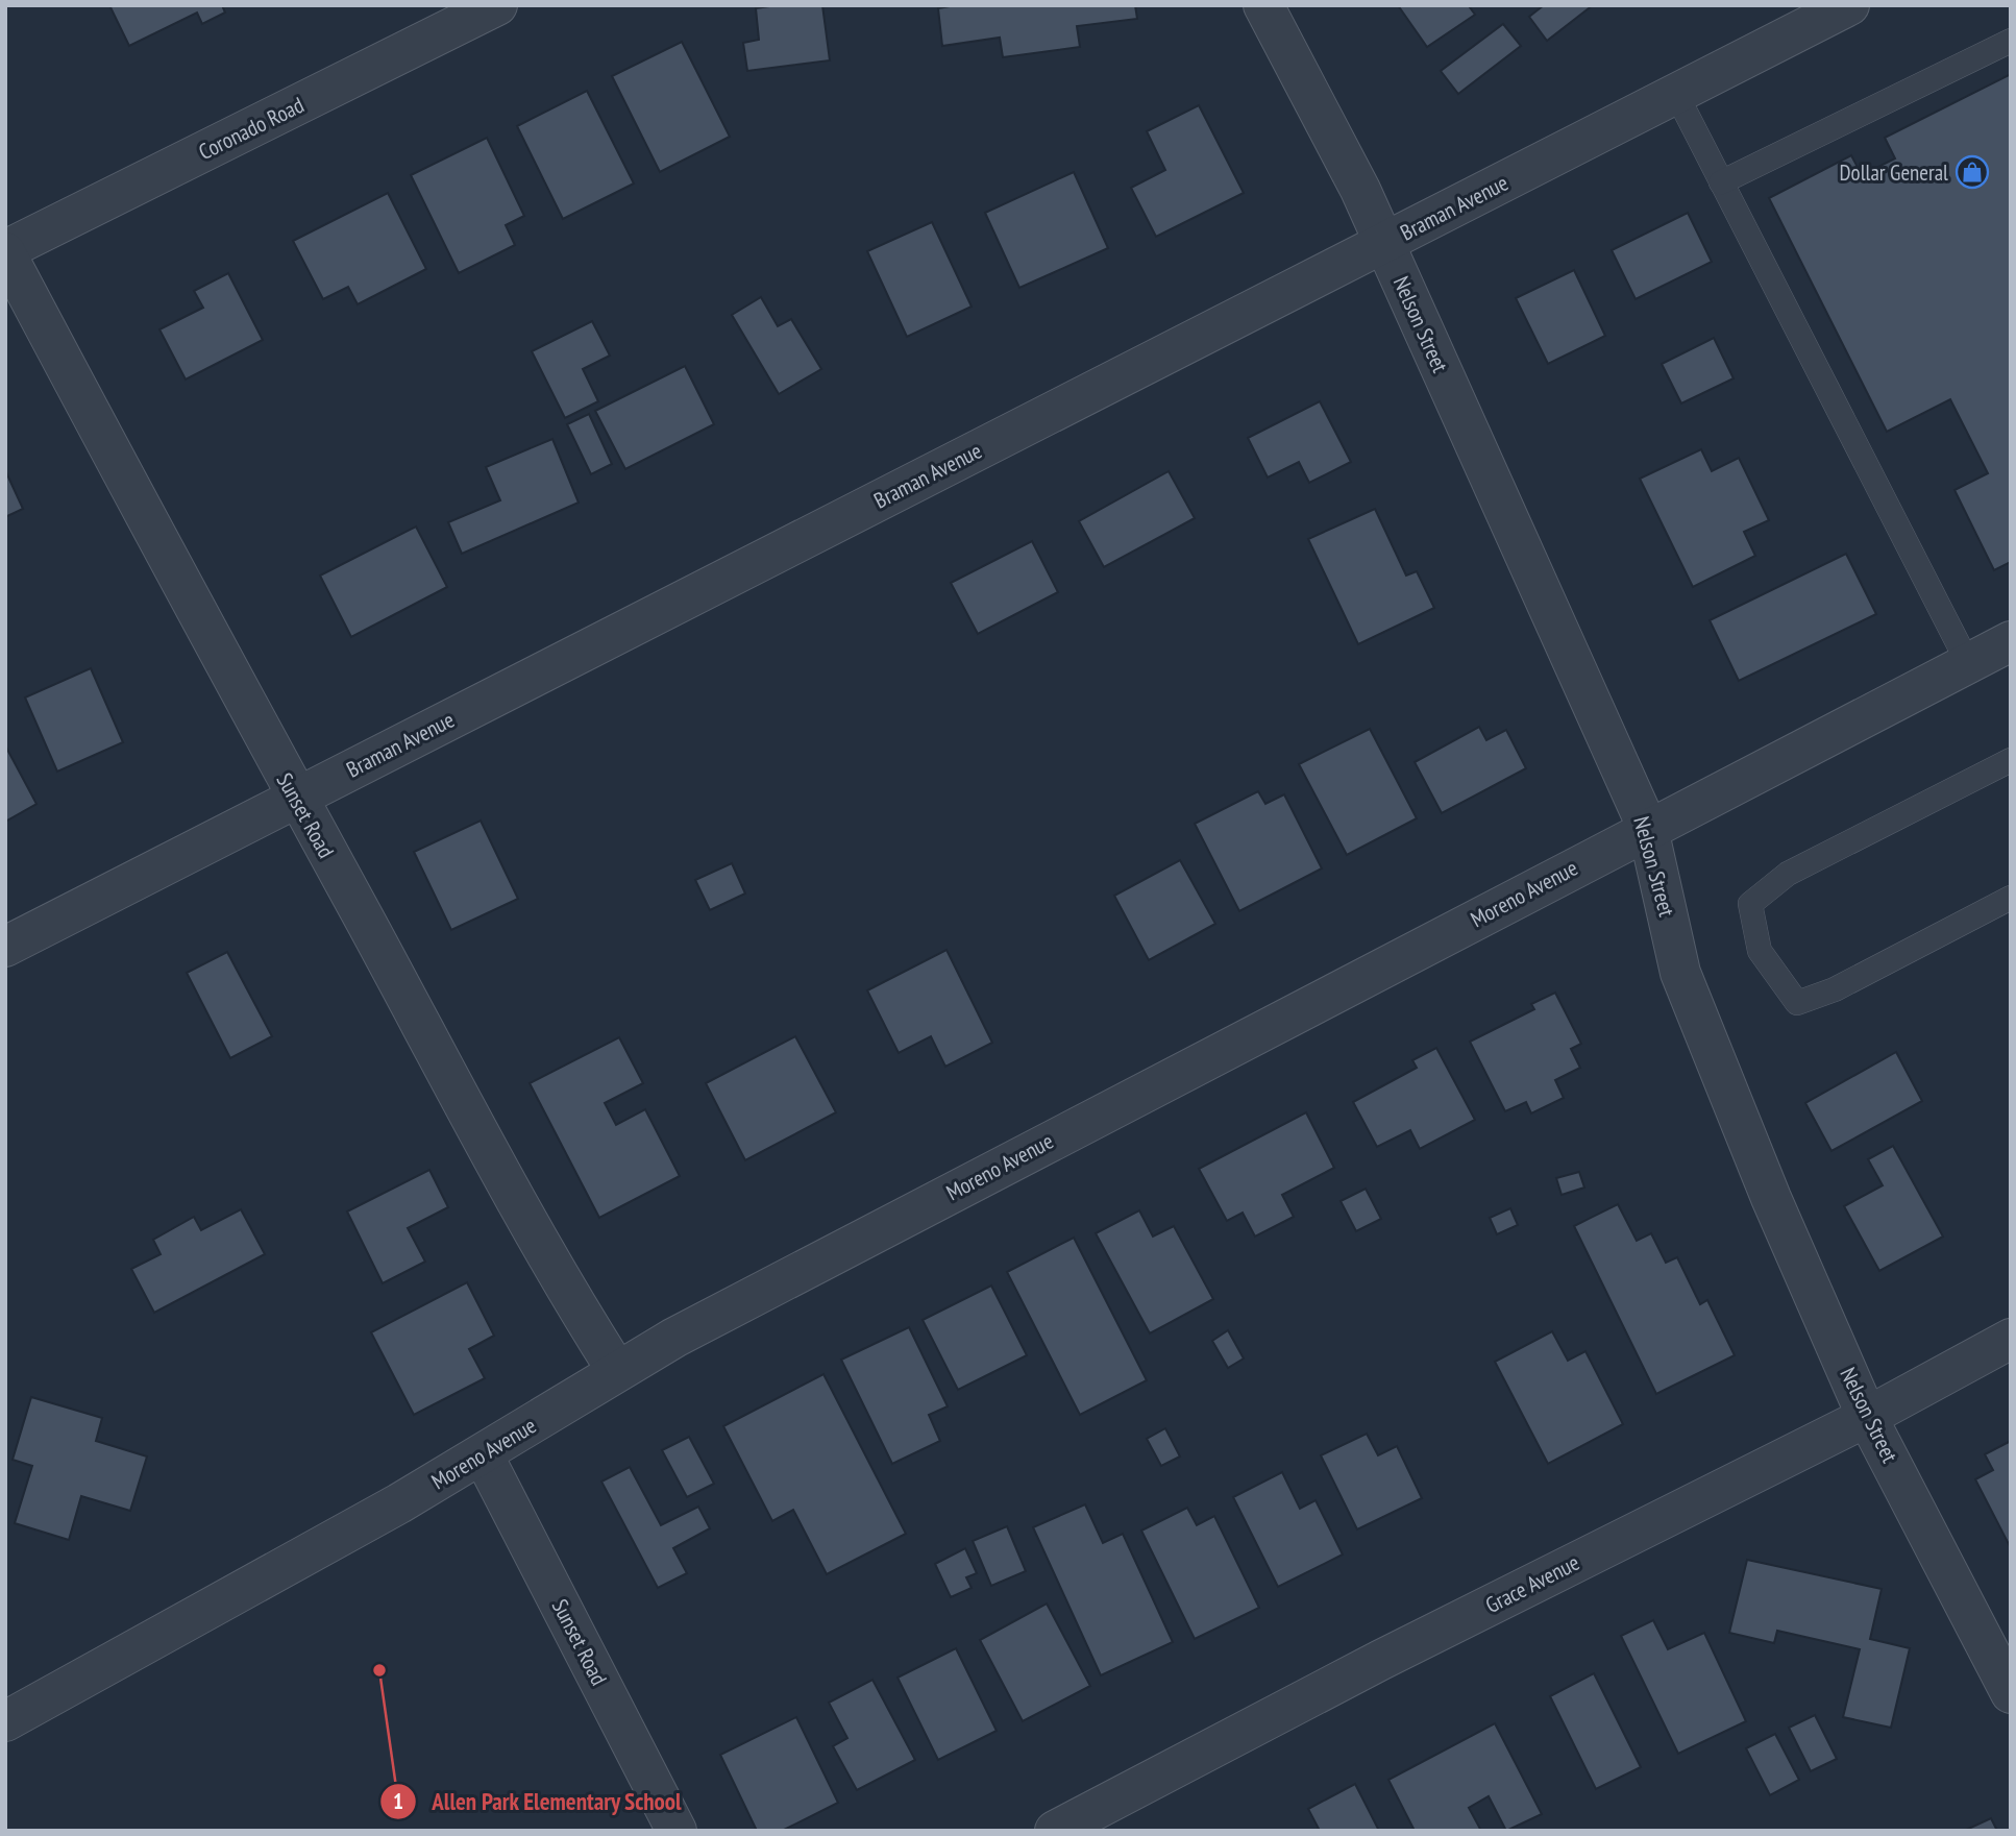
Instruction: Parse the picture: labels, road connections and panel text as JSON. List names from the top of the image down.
{
  "streets": {
    "street": [
      "Coronado Road",
      "Braman Avenue",
      "Nelson Street",
      "Sunset Road",
      "Moreno Avenue",
      "Grace Avenue"
    ]
  },
  "crossings": [
    ["Coronado Road", "Sunset Road"],
    ["Braman Avenue", "Nelson Street"],
    ["Braman Avenue", "Sunset Road"],
    ["Nelson Street", "Moreno Avenue"],
    ["Nelson Street", "Grace Avenue"],
    ["Sunset Road", "Moreno Avenue"]
  ],
  "places": {
    "shop": ["Dollar General"],
    "other": ["Allen Park Elementary School"]
  }
}
